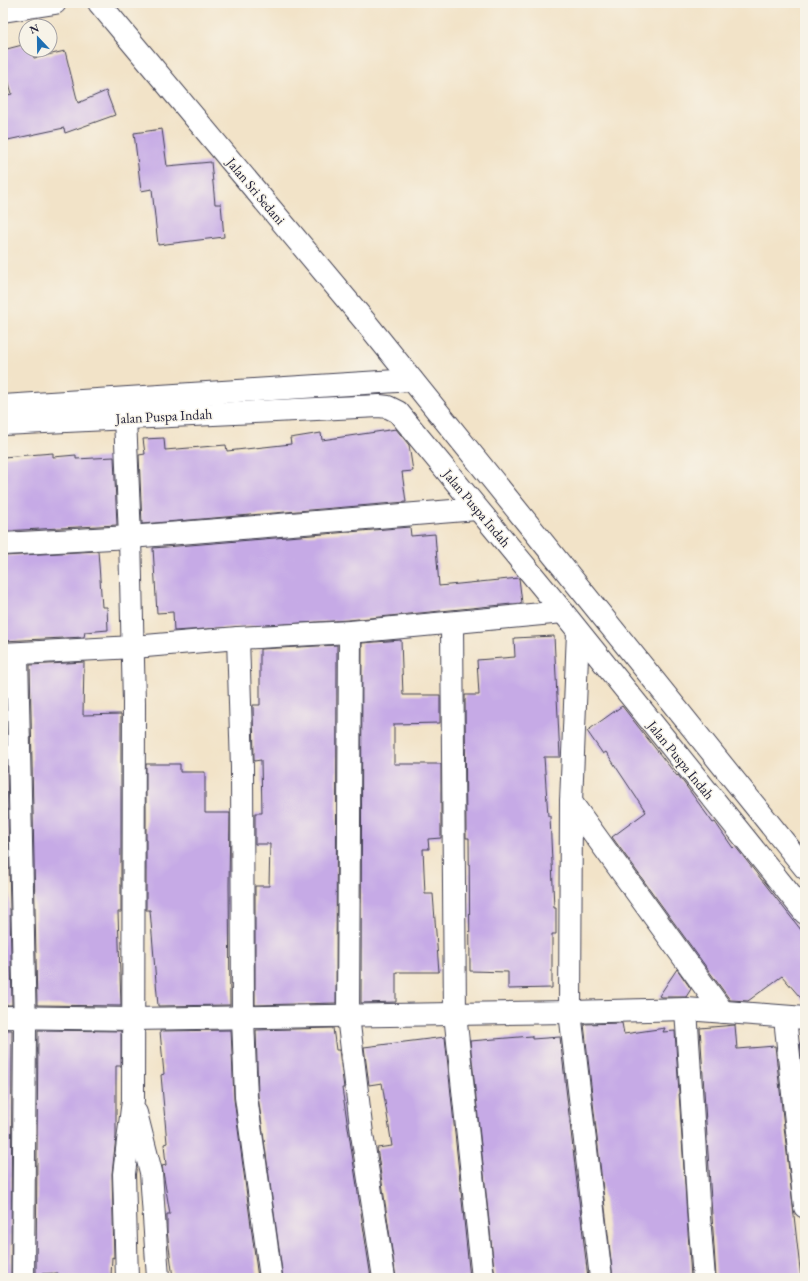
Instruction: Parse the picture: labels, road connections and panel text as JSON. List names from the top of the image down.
{
  "streets": {
    "street": ["Jalan Sri Sedani", "Jalan Puspa Indah"]
  },
  "north": "top"
}
